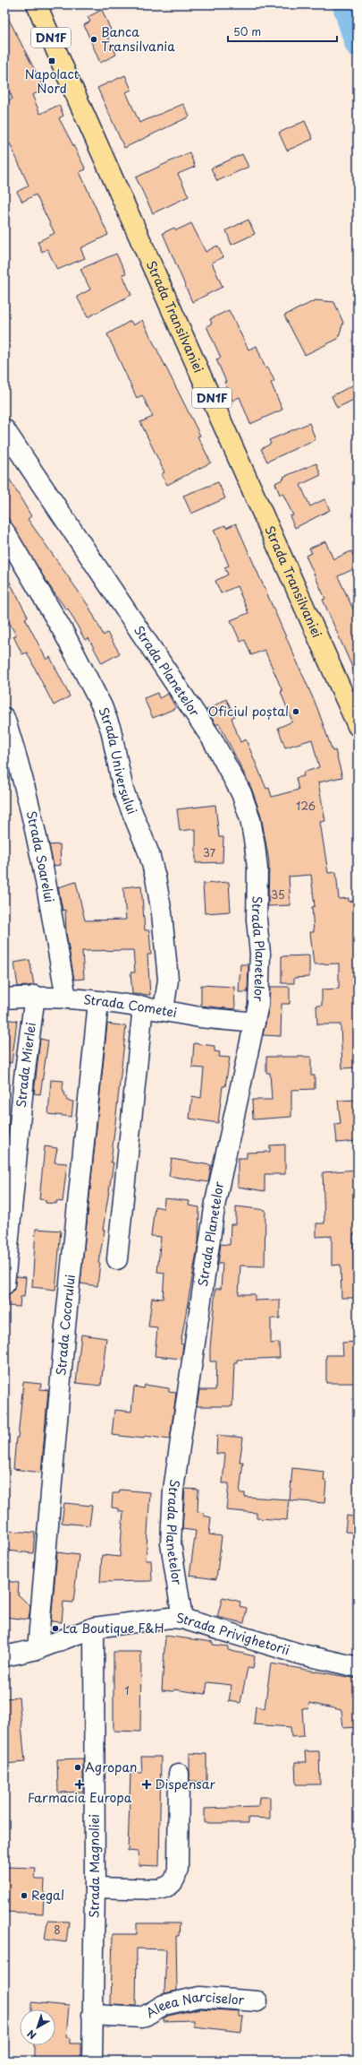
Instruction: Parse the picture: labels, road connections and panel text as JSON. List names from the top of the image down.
{
  "streets": {
    "main road": ["DN1F", "Strada Transilvaniei"],
    "street": [
      "Strada Planetelor",
      "Strada Universului",
      "Strada Soarelui",
      "Strada Cometei",
      "Strada Mierlei",
      "Strada Cocorului",
      "Strada Privighetorii",
      "Strada Magnoliei",
      "Aleea Narciselor"
    ]
  },
  "crossings": [
    ["Strada Planetelor", "Strada Cometei"],
    ["Strada Planetelor", "Strada Privighetorii"],
    ["Strada Universului", "Strada Cometei"],
    ["Strada Soarelui", "Strada Cometei"],
    ["Strada Cometei", "Strada Mierlei"],
    ["Strada Cometei", "Strada Cocorului"],
    ["Strada Cocorului", "Strada Privighetorii"],
    ["Strada Privighetorii", "Strada Magnoliei"],
    ["Strada Magnoliei", "Aleea Narciselor"]
  ],
  "places": {
    "other": [
      "Banca Transilvania",
      "Oficiul poștal",
      "La Boutique F&H",
      "Agropan",
      "Regal"
    ],
    "transit": ["Napolact Nord"],
    "health": ["Farmacia Europa", "Dispensar"]
  },
  "house_numbers": [
    "126",
    "37",
    "35",
    "1",
    "8"
  ],
  "scale_bar": "50 m",
  "north": "bottom left"
}
